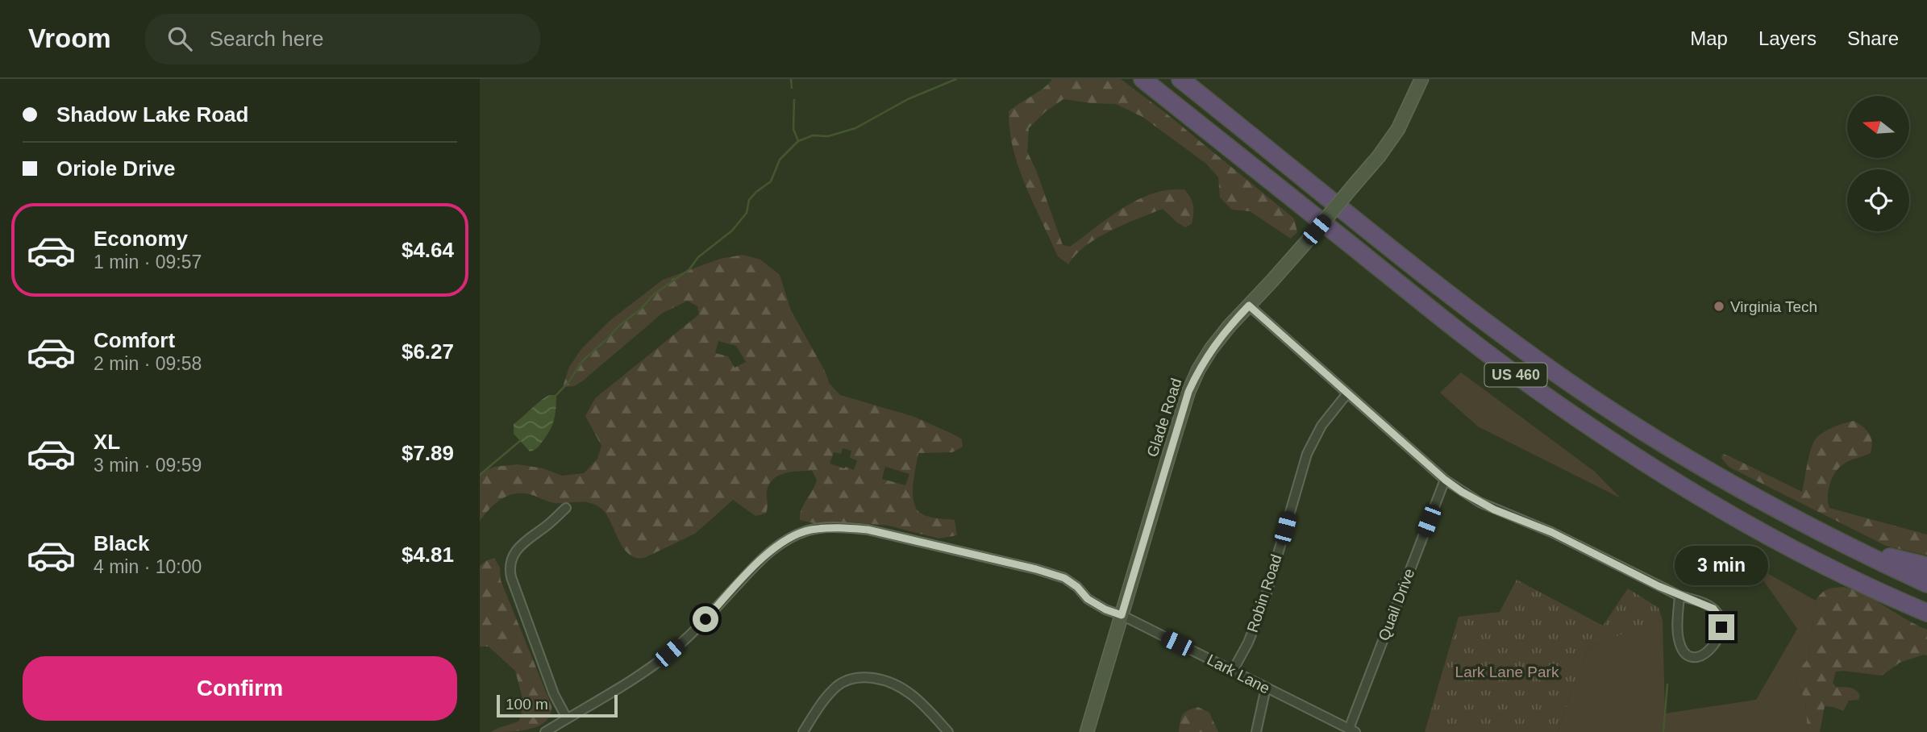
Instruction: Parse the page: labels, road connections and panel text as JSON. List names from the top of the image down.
{
  "streets": {
    "highway": ["US 460"],
    "street": [
      "Glade Road",
      "Robin Road",
      "Quail Drive",
      "Lark Lane"
    ]
  },
  "crossings": [
    ["Glade Road", "Lark Lane"],
    ["Robin Road", "Lark Lane"],
    ["Quail Drive", "Lark Lane"]
  ],
  "parks": ["Lark Lane Park"],
  "places": ["Virginia Tech"],
  "scale_bar": "100 m",
  "north": "left",
  "page": {
    "header": "Vroom",
    "search": "Search here",
    "nav": ["Map", "Layers", "Share"],
    "banner": ["Shadow Lake Road", "Oriole Drive"],
    "list": [
      {
        "name": "Economy",
        "note": "1 min · 09:57",
        "value": "$4.64"
      },
      {
        "name": "Comfort",
        "note": "2 min · 09:58",
        "value": "$6.27"
      },
      {
        "name": "XL",
        "note": "3 min · 09:59",
        "value": "$7.89"
      },
      {
        "name": "Black",
        "note": "4 min · 10:00",
        "value": "$4.81"
      }
    ],
    "bubble": "3 min",
    "buttons": "Confirm",
    "scale": "100 m"
  }
}
